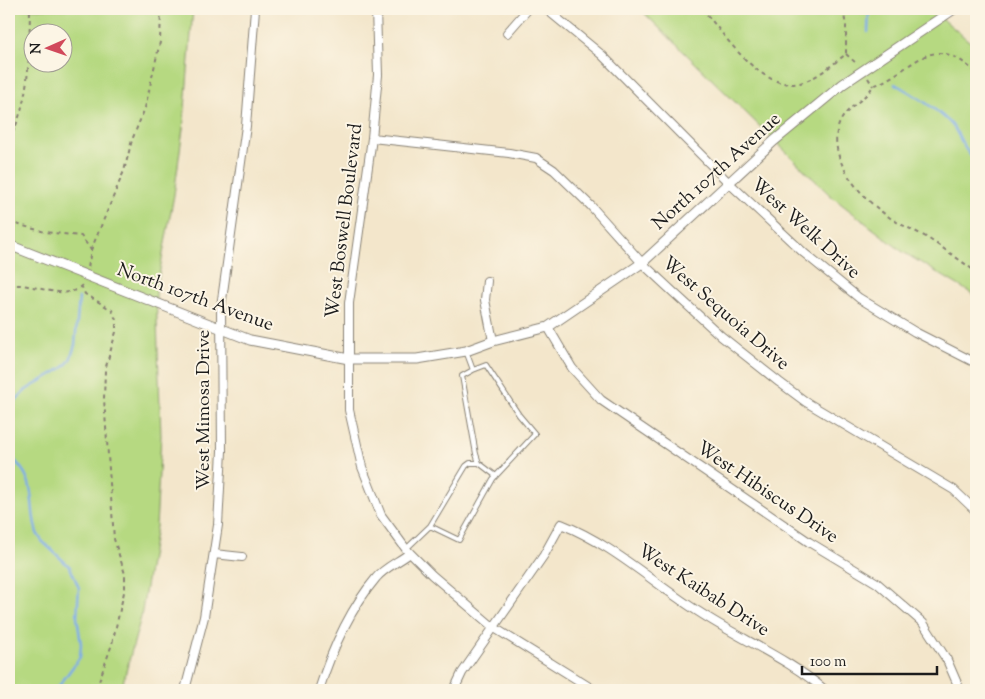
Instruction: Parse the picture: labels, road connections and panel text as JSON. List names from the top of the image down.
{
  "streets": {
    "street": [
      "North 107th Avenue",
      "West Boswell Boulevard",
      "West Welk Drive",
      "West Sequoia Drive",
      "West Mimosa Drive",
      "West Hibiscus Drive",
      "West Kaibab Drive"
    ]
  },
  "crossings": [
    ["North 107th Avenue", "West Boswell Boulevard"],
    ["North 107th Avenue", "West Welk Drive"],
    ["North 107th Avenue", "West Sequoia Drive"],
    ["North 107th Avenue", "West Mimosa Drive"],
    ["North 107th Avenue", "West Hibiscus Drive"],
    ["West Boswell Boulevard", "West Sequoia Drive"],
    ["West Boswell Boulevard", "West Kaibab Drive"]
  ],
  "scale_bar": "100 m",
  "north": "left"
}
